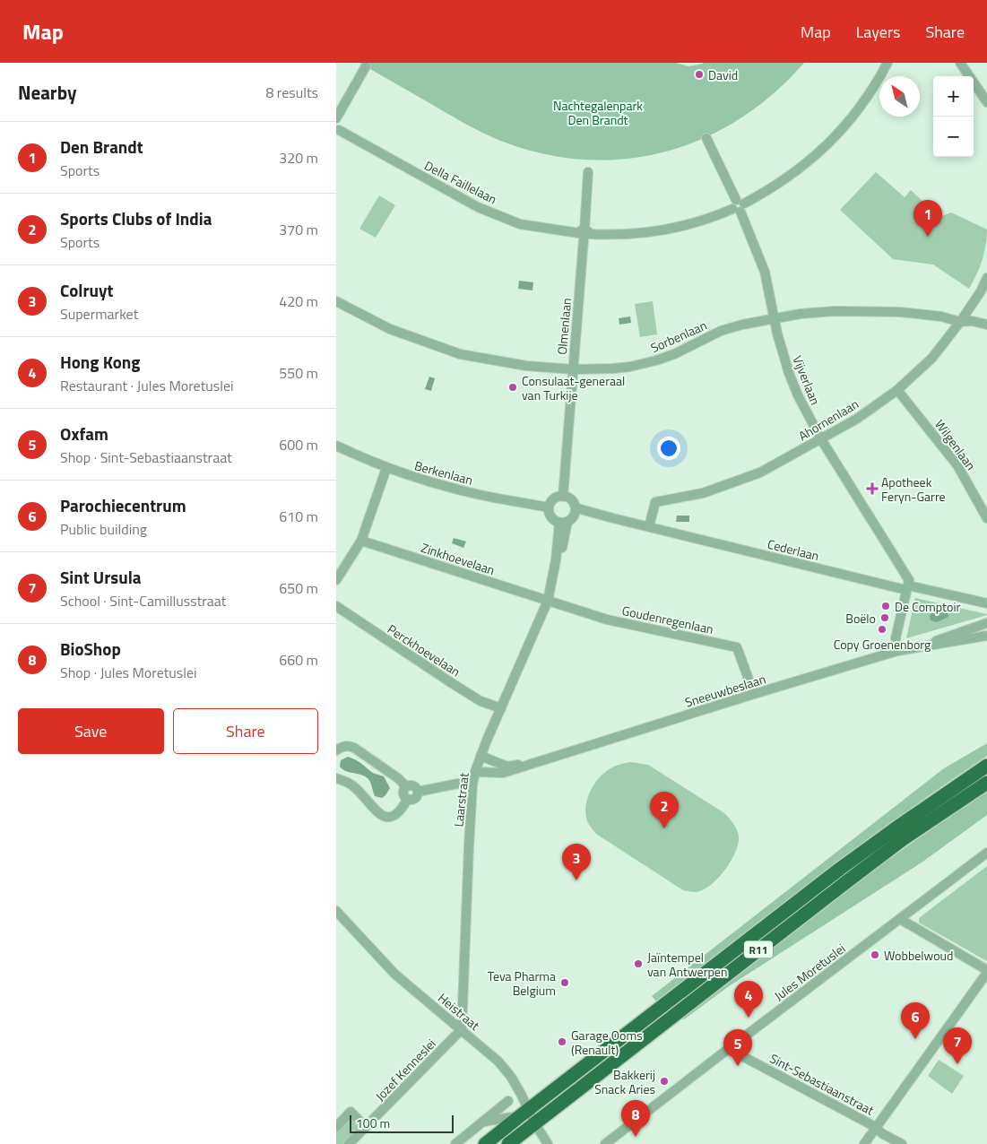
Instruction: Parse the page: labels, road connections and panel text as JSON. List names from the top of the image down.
{
  "streets": {
    "highway": ["R11"],
    "street": [
      "Della Faillelaan",
      "Olmenlaan",
      "Sorbenlaan",
      "Vijverlaan",
      "Ahornenlaan",
      "Wilgenlaan",
      "Berkenlaan",
      "Cederlaan",
      "Zinkhoevelaan",
      "Goudenregenlaan",
      "Perckhoevelaan",
      "Sneeuwbeslaan",
      "Laarstraat",
      "Jules Moretuslei",
      "Heistraat",
      "Jozef Kenneslei",
      "Sint-Sebastiaanstraat"
    ]
  },
  "crossings": [
    ["Della Faillelaan", "Olmenlaan"],
    ["Della Faillelaan", "Vijverlaan"],
    ["Olmenlaan", "Sorbenlaan"],
    ["Olmenlaan", "Berkenlaan"],
    ["Olmenlaan", "Cederlaan"],
    ["Olmenlaan", "Laarstraat"],
    ["Sorbenlaan", "Vijverlaan"],
    ["Sorbenlaan", "Ahornenlaan"],
    ["Vijverlaan", "Ahornenlaan"],
    ["Vijverlaan", "Cederlaan"],
    ["Ahornenlaan", "Wilgenlaan"],
    ["Ahornenlaan", "Cederlaan"],
    ["Berkenlaan", "Cederlaan"],
    ["Berkenlaan", "Laarstraat"],
    ["Cederlaan", "Laarstraat"],
    ["Zinkhoevelaan", "Goudenregenlaan"],
    ["Zinkhoevelaan", "Laarstraat"],
    ["Goudenregenlaan", "Sneeuwbeslaan"],
    ["Goudenregenlaan", "Laarstraat"],
    ["Perckhoevelaan", "Laarstraat"],
    ["Sneeuwbeslaan", "Laarstraat"],
    ["Laarstraat", "Heistraat"],
    ["Laarstraat", "Jozef Kenneslei"],
    ["R11", "Heistraat"],
    ["Jules Moretuslei", "Sint-Sebastiaanstraat"],
    ["Heistraat", "Jozef Kenneslei"]
  ],
  "parks": ["Nachtegalenpark Den Brandt"],
  "places": {
    "other": [
      "David",
      "Consulaat-generaal van Turkije",
      "De Comptoir",
      "Boëlo",
      "Copy Groenenborg",
      "Wobbelwoud",
      "Jaïntempel van Antwerpen",
      "Teva Pharma Belgium",
      "Garage Ooms (Renault)",
      "Bakkerij Snack Aries"
    ],
    "health": ["Apotheek Feryn-Garre"]
  },
  "scale_bar": "100 m",
  "north": "top left",
  "page": {
    "header": "Map",
    "nav": ["Map", "Layers", "Share"],
    "heading": ["Nearby", "8 results"],
    "map_buttons": ["+", "−"],
    "list": [
      {
        "mark": "1",
        "name": "Den Brandt",
        "note": "Sports",
        "value": "320 m"
      },
      {
        "mark": "2",
        "name": "Sports Clubs of India",
        "note": "Sports",
        "value": "370 m"
      },
      {
        "mark": "3",
        "name": "Colruyt",
        "note": "Supermarket",
        "value": "420 m"
      },
      {
        "mark": "4",
        "name": "Hong Kong",
        "note": "Restaurant · Jules Moretuslei",
        "value": "550 m"
      },
      {
        "mark": "5",
        "name": "Oxfam",
        "note": "Shop · Sint-Sebastiaanstraat",
        "value": "600 m"
      },
      {
        "mark": "6",
        "name": "Parochiecentrum",
        "note": "Public building",
        "value": "610 m"
      },
      {
        "mark": "7",
        "name": "Sint Ursula",
        "note": "School · Sint-Camillusstraat",
        "value": "650 m"
      },
      {
        "mark": "8",
        "name": "BioShop",
        "note": "Shop · Jules Moretuslei",
        "value": "660 m"
      }
    ],
    "pins": [
      "1",
      "2",
      "3",
      "4",
      "6",
      "7",
      "5",
      "8"
    ],
    "buttons": ["Save", "Share"],
    "scale": "100 m"
  }
}
